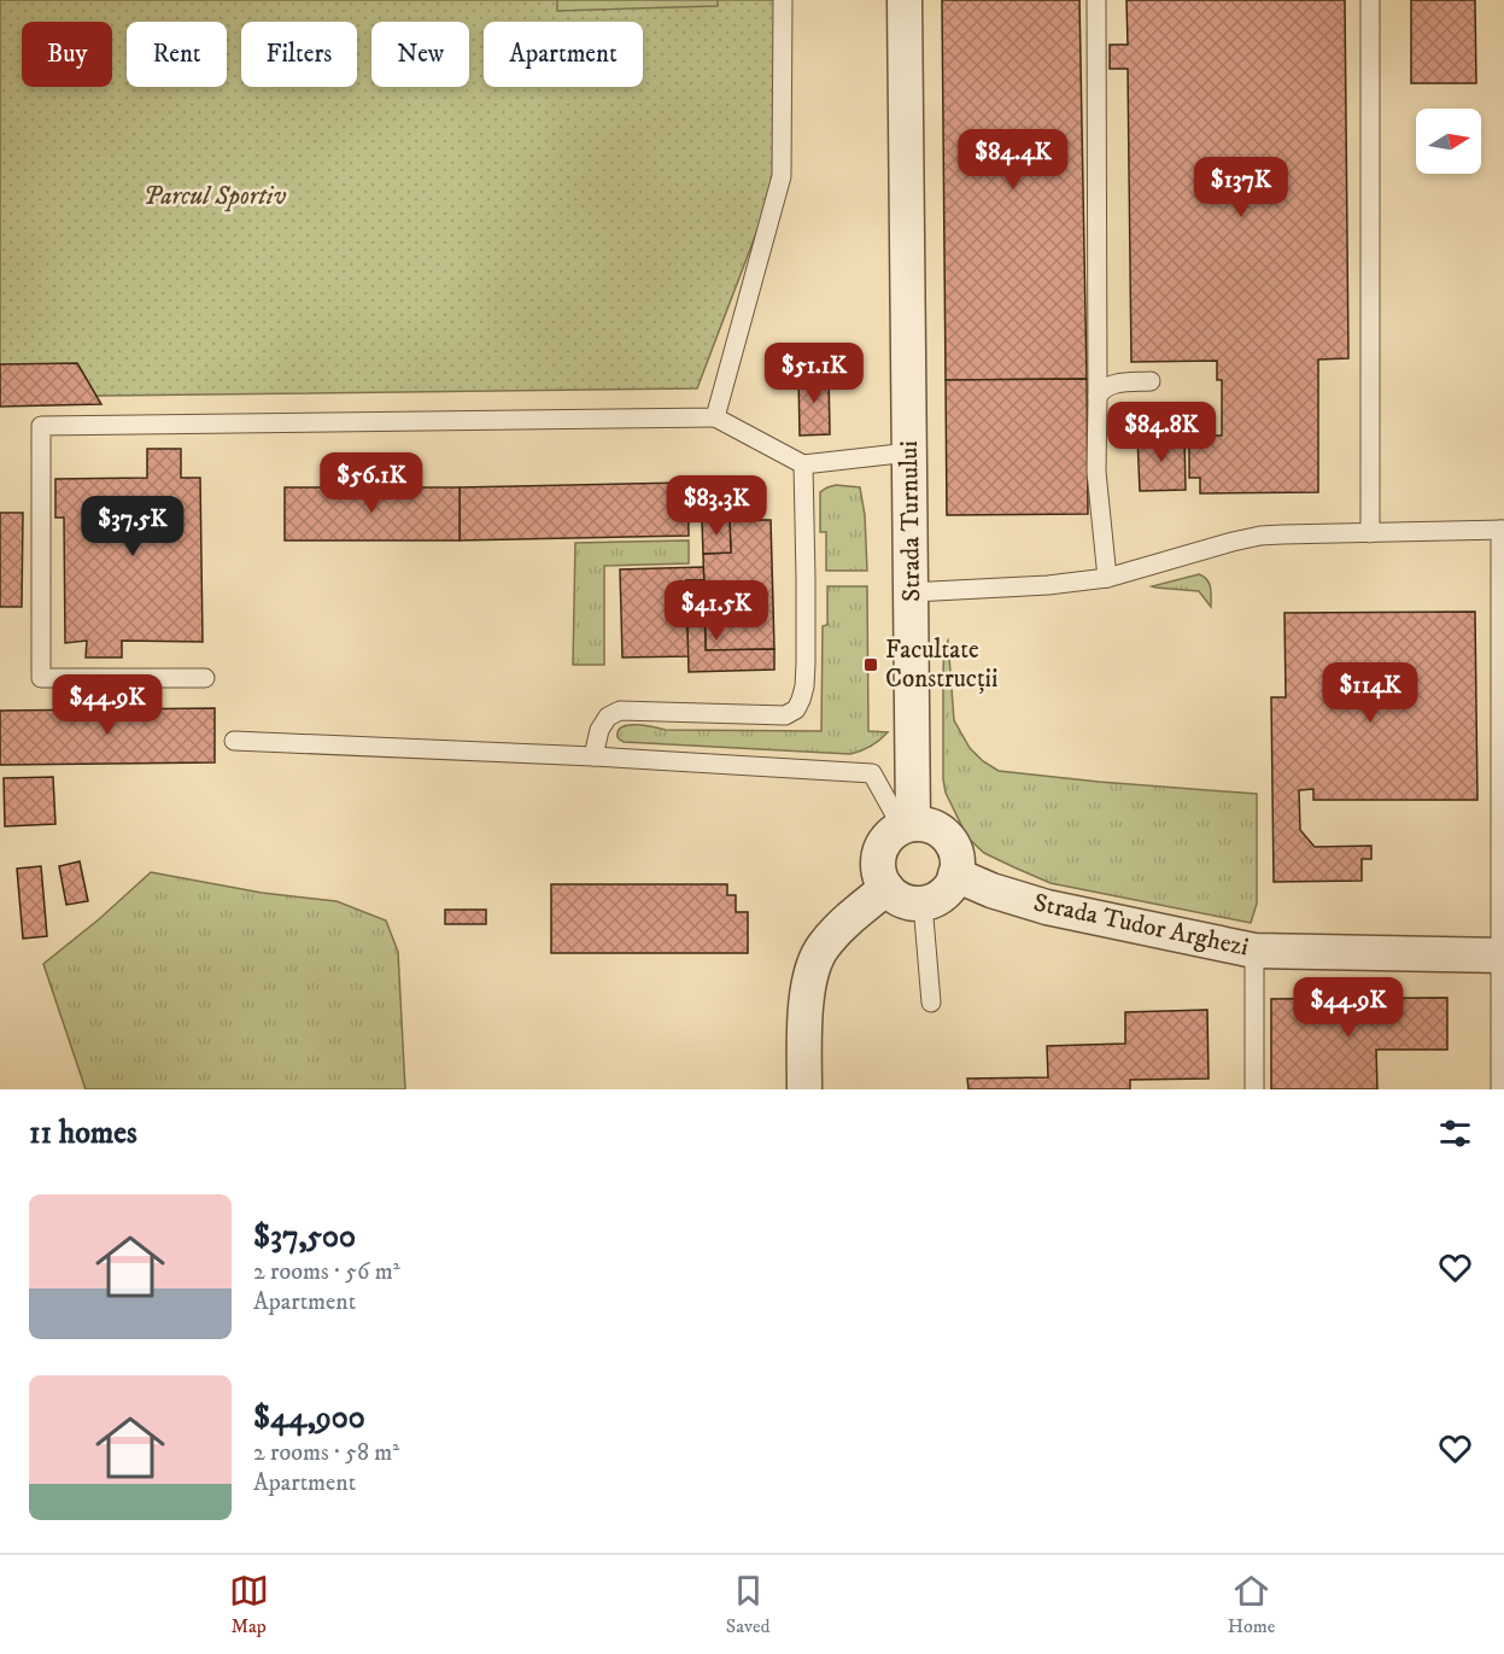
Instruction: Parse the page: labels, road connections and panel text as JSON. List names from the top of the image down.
{
  "streets": {
    "street": ["Strada Turnului", "Strada Tudor Arghezi"]
  },
  "crossings": [
    ["Strada Turnului", "Strada Tudor Arghezi"]
  ],
  "parks": ["Parcul Sportiv"],
  "places": {
    "transit": ["Facultate Construcții"]
  },
  "north": "right",
  "page": {
    "chip": [
      "Buy",
      "Rent",
      "Filters",
      "New",
      "Apartment"
    ],
    "price": [
      "$84.4K",
      "$137K",
      "$51.1K",
      "$84.8K",
      "$56.1K",
      "$83.3K",
      "$37.5K",
      "$41.5K",
      "$114K",
      "$44.9K",
      "$44.9K"
    ],
    "heading": "11 homes",
    "list": [
      {
        "name": "$37,500",
        "note": "2 rooms · 56 m² · Apartment"
      },
      {
        "name": "$44,900",
        "note": "2 rooms · 58 m² · Apartment"
      }
    ],
    "tabs": ["Map", "Saved", "Home"]
  }
}
